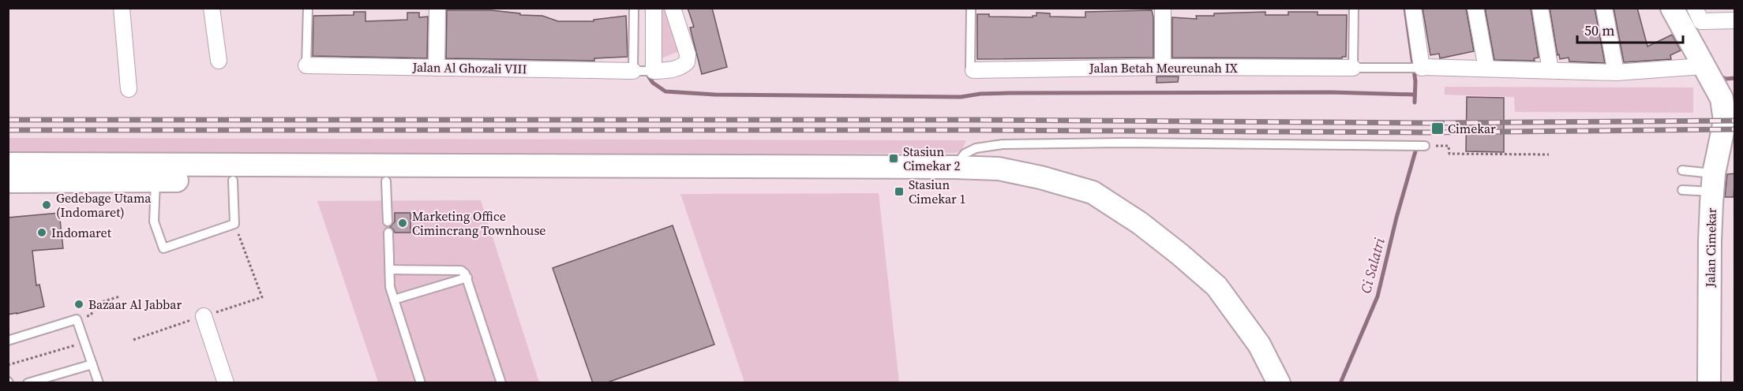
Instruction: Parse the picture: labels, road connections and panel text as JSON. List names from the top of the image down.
{
  "streets": {
    "street": ["Jalan Al Ghozali VIII", "Jalan Betah Meureunah IX", "Jalan Cimekar"]
  },
  "water": ["Ci Salatri"],
  "places": {
    "transit": ["Cimekar", "Stasiun Cimekar 2", "Stasiun Cimekar 1"],
    "other": [
      "Gedebage Utama (Indomaret)",
      "Marketing Office Cimincrang Townhouse",
      "Indomaret",
      "Bazaar Al Jabbar"
    ]
  },
  "scale_bar": "50 m"
}
